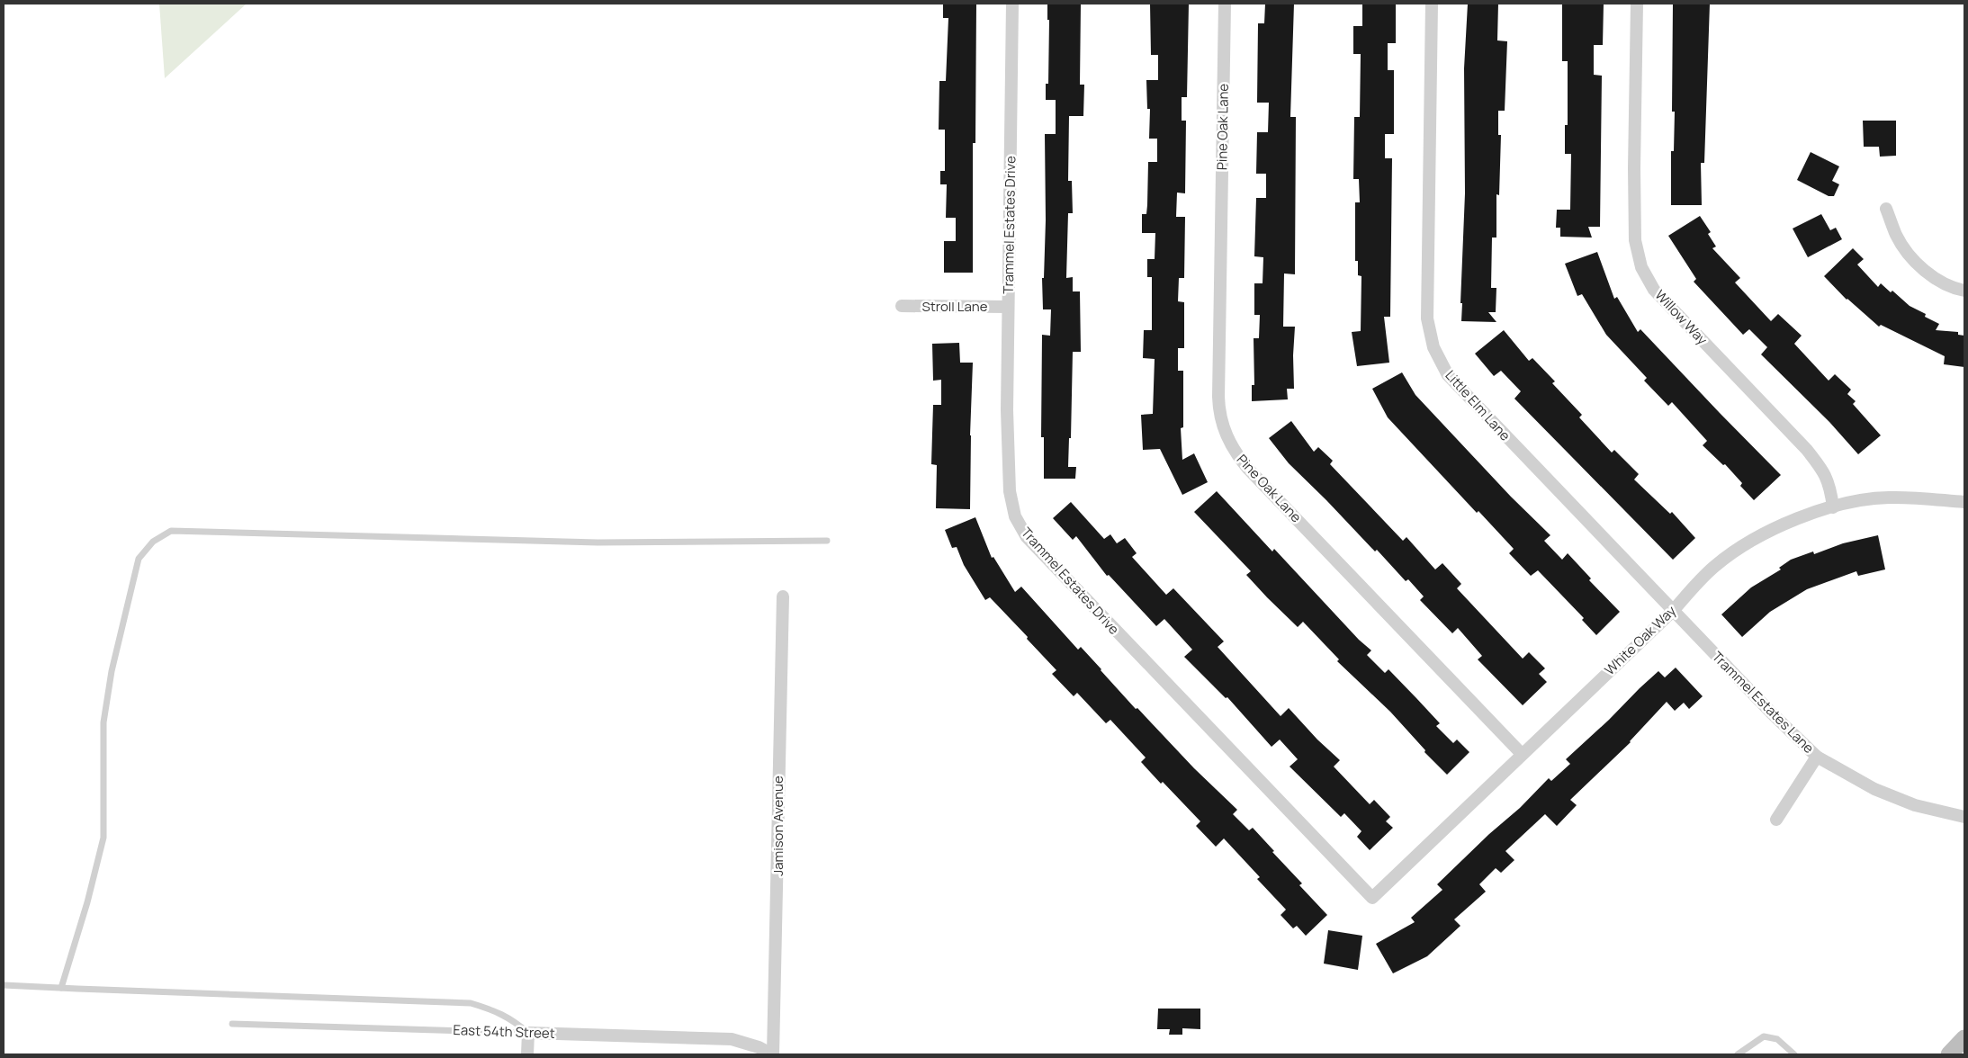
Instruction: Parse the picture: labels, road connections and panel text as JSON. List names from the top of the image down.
{
  "streets": {
    "street": [
      "Pine Oak Lane",
      "Trammel Estates Drive",
      "Stroll Lane",
      "Willow Way",
      "Little Elm Lane",
      "White Oak Way",
      "Trammel Estates Lane",
      "Jamison Avenue",
      "East 54th Street"
    ]
  },
  "crossings": [
    ["Pine Oak Lane", "White Oak Way"],
    ["Trammel Estates Drive", "Stroll Lane"],
    ["Trammel Estates Drive", "White Oak Way"],
    ["Willow Way", "White Oak Way"],
    ["Little Elm Lane", "White Oak Way"],
    ["Little Elm Lane", "Trammel Estates Lane"],
    ["White Oak Way", "Trammel Estates Lane"],
    ["Jamison Avenue", "East 54th Street"]
  ]
}
